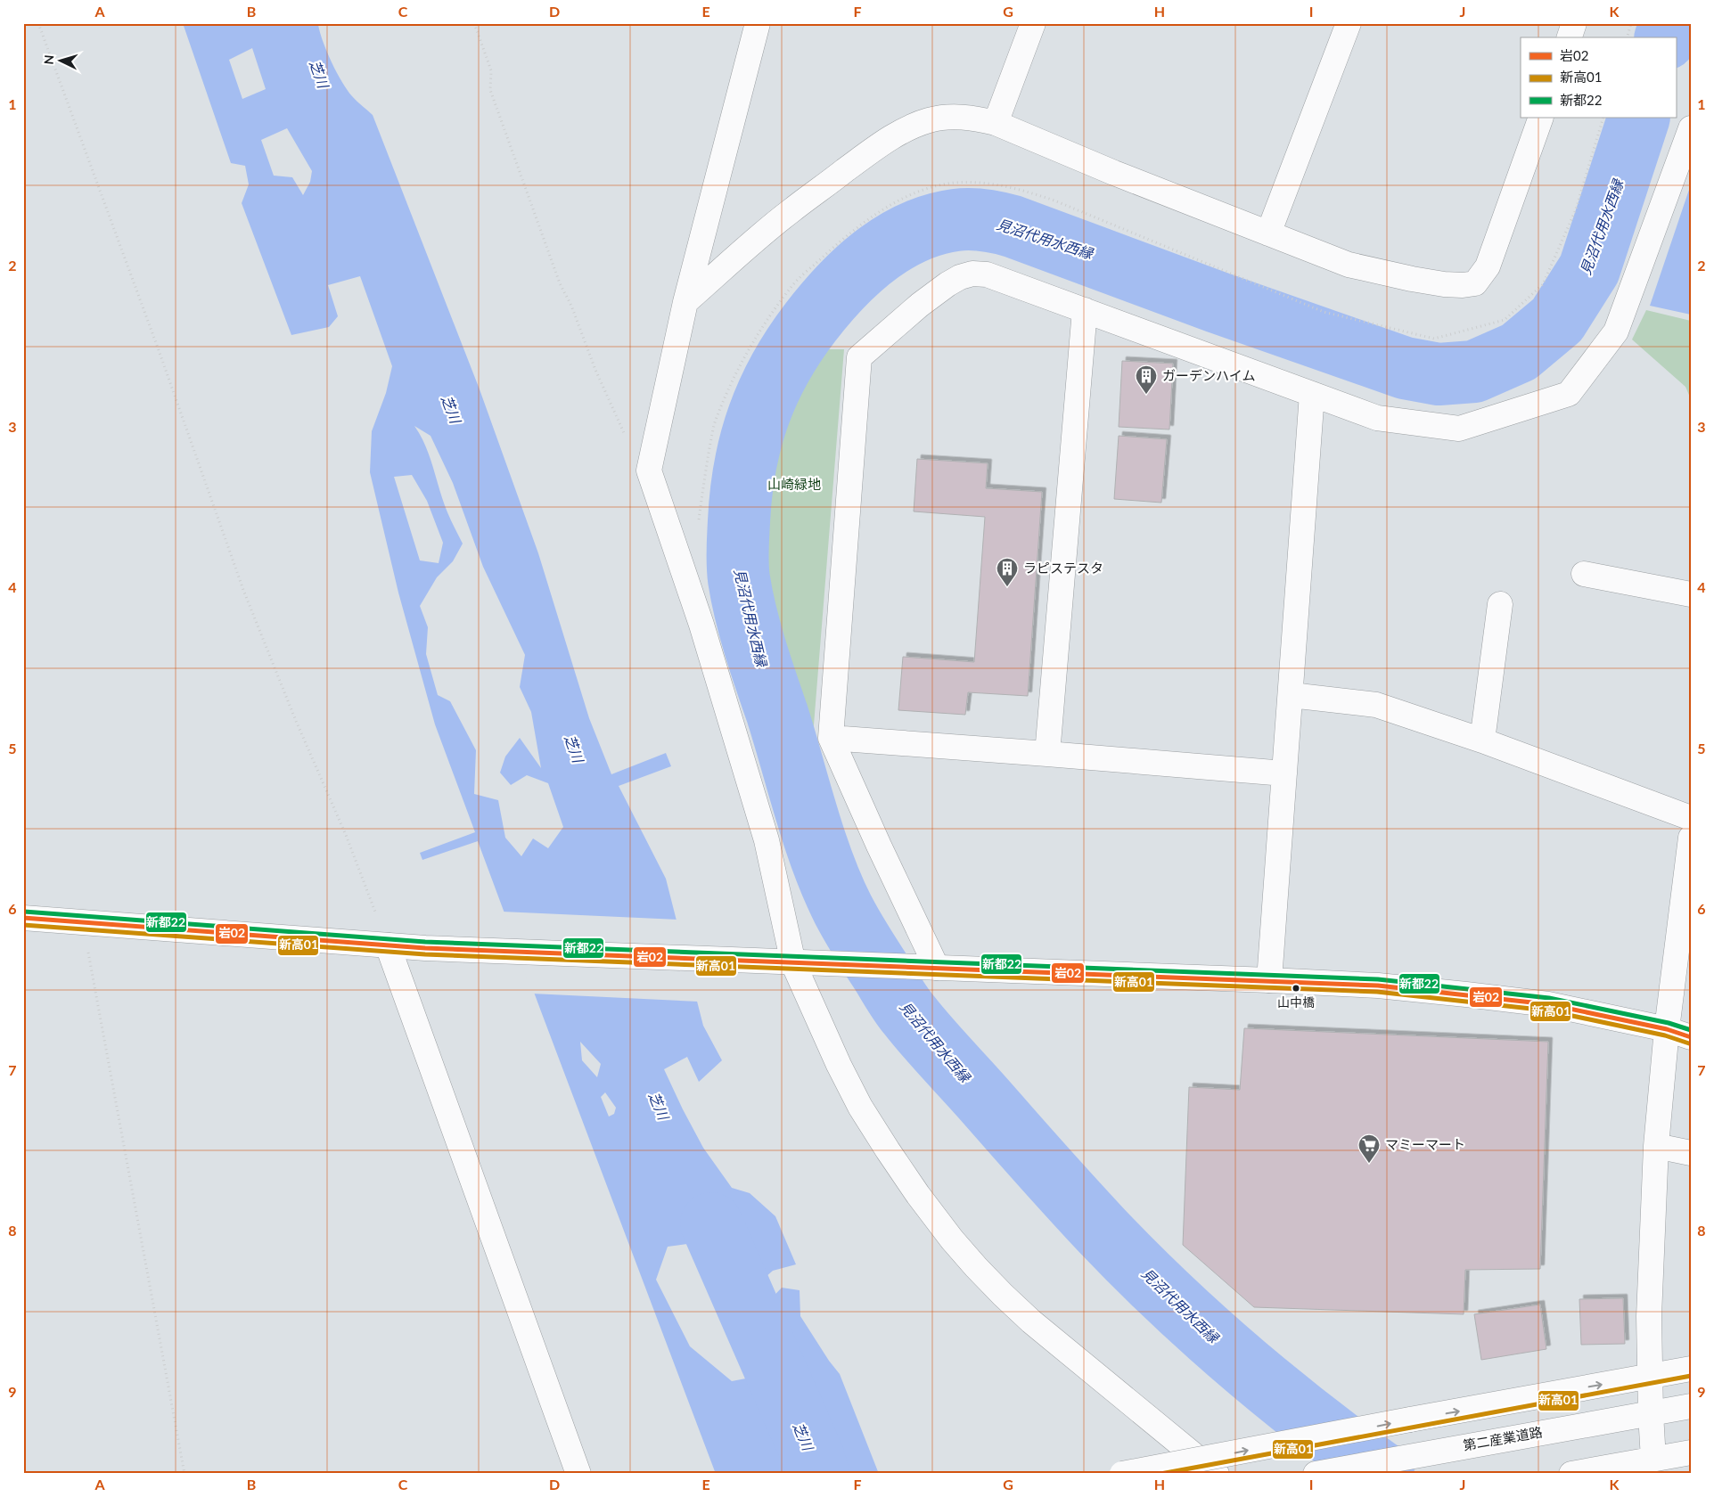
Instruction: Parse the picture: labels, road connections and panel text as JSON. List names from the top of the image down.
{
  "streets": {
    "street": ["第二産業道路"]
  },
  "water": ["芝川", "見沼代用水西縁"],
  "parks": ["山崎緑地"],
  "places": {
    "building": ["ガーデンハイム", "ラピステスタ"],
    "other": ["山中橋"],
    "supermarket": ["マミーマート"]
  },
  "lines": ["transit line 新都22", "transit line 岩02", "transit line 新高01"],
  "legend": ["岩02", "新高01", "新都22"],
  "north": "left",
  "grid": {
    "columns": [
      "A",
      "B",
      "C",
      "D",
      "E",
      "F",
      "G",
      "H",
      "I",
      "J",
      "K"
    ],
    "rows": [
      "1",
      "2",
      "3",
      "4",
      "5",
      "6",
      "7",
      "8",
      "9"
    ]
  }
}
